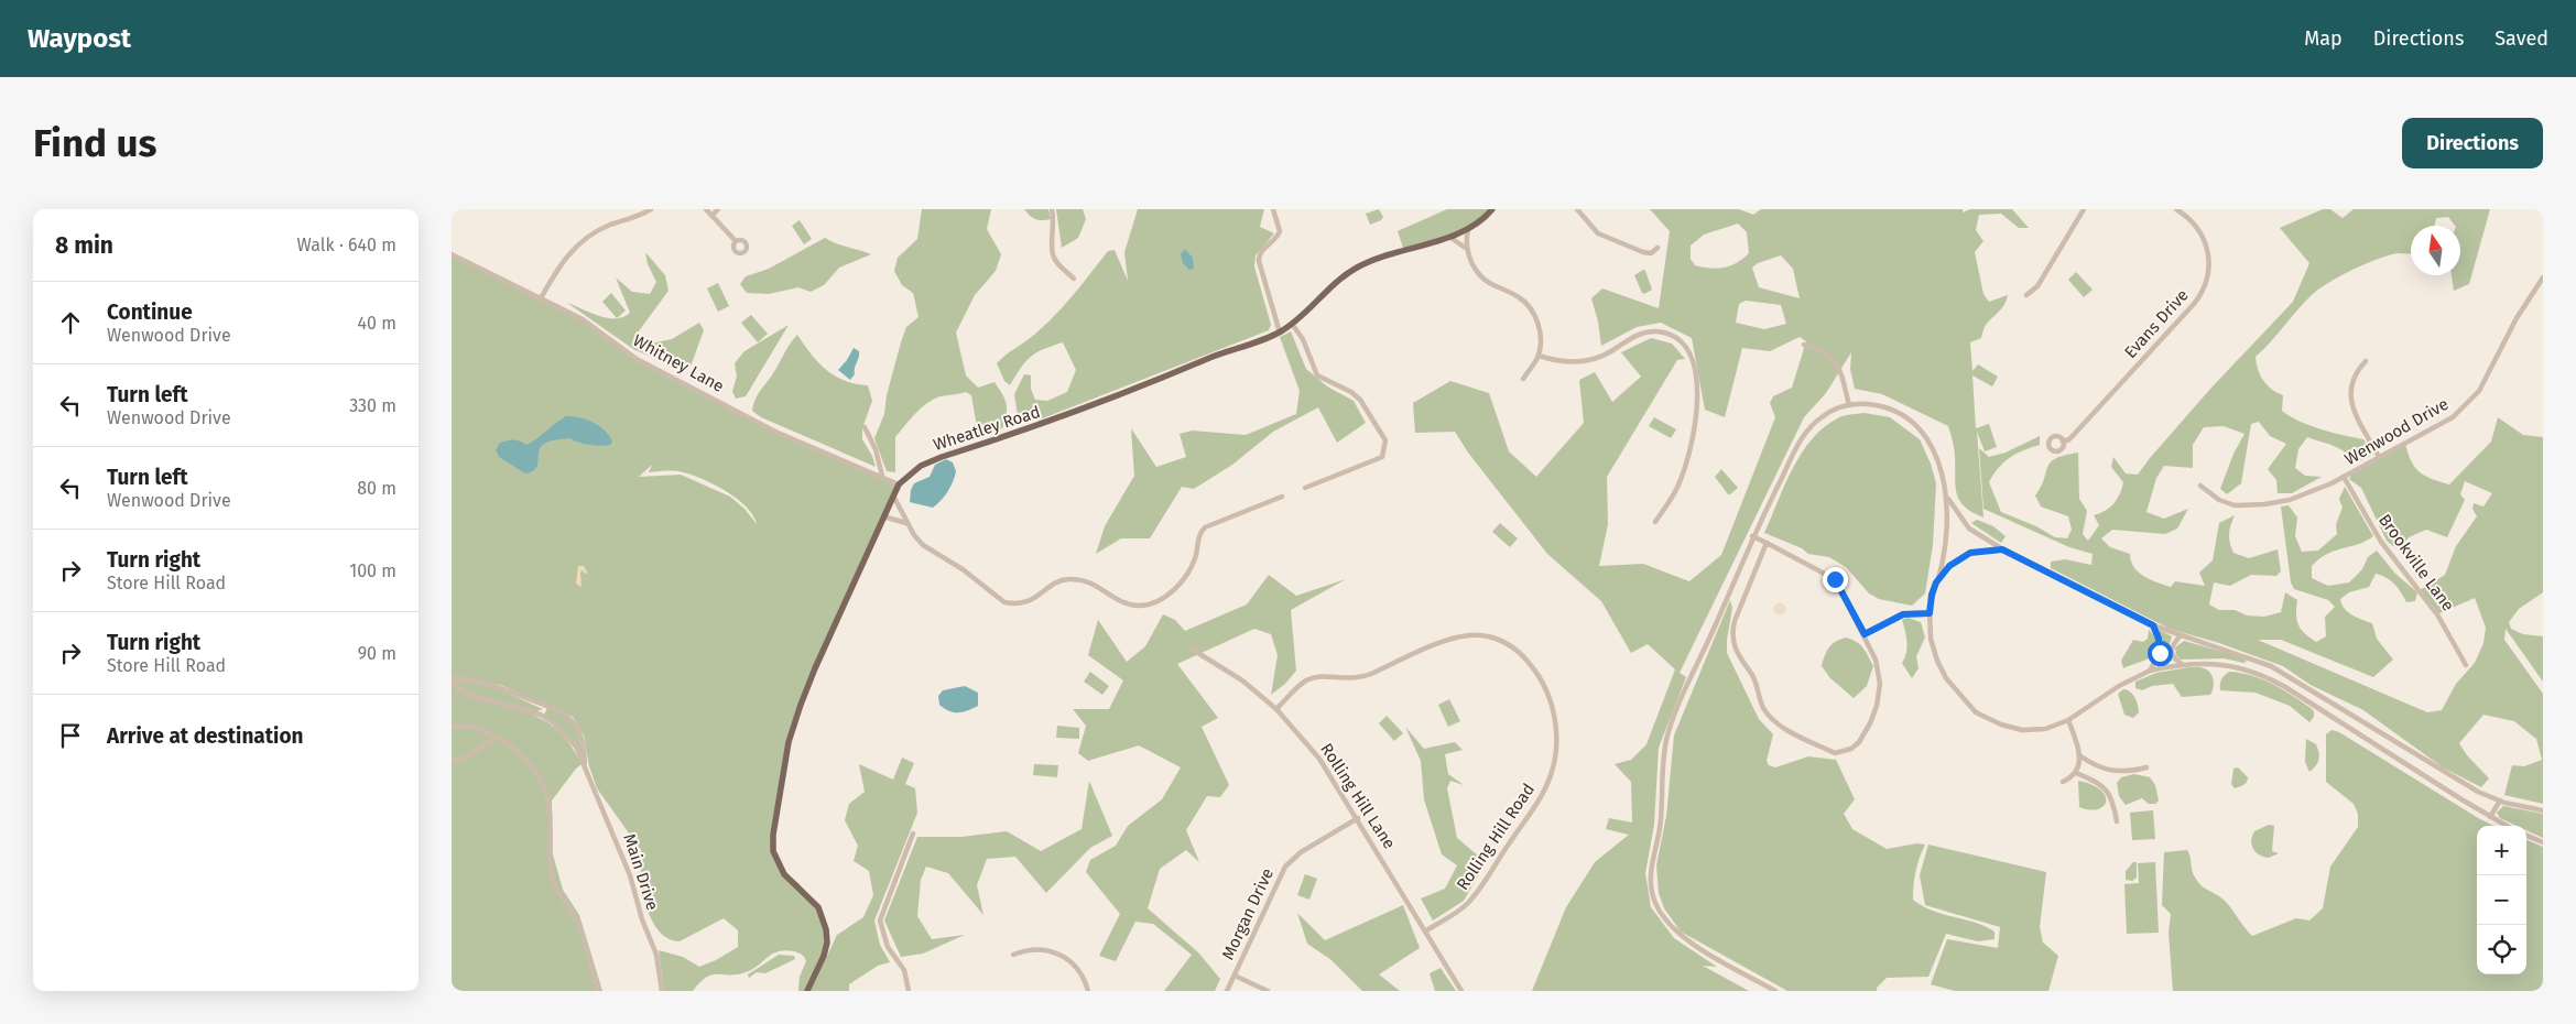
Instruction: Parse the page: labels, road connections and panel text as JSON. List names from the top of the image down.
{
  "streets": {
    "main road": ["Wheatley Road"],
    "street": [
      "Evans Drive",
      "Whitney Lane",
      "Wenwood Drive",
      "Brookville Lane",
      "Rolling Hill Lane",
      "Rolling Hill Road",
      "Main Drive",
      "Morgan Drive"
    ]
  },
  "crossings": [
    ["Whitney Lane", "Wheatley Road"],
    ["Wenwood Drive", "Brookville Lane"],
    ["Rolling Hill Lane", "Rolling Hill Road"],
    ["Rolling Hill Lane", "Morgan Drive"]
  ],
  "north": "top",
  "page": {
    "header": "Waypost",
    "nav": ["Map", "Directions", "Saved"],
    "buttons": "Directions",
    "title": "Find us",
    "heading": ["8 min", "Walk · 640 m"],
    "list": [
      ["Continue", "Wenwood Drive", "40 m"],
      ["Turn left", "Wenwood Drive", "330 m"],
      ["Turn left", "Wenwood Drive", "80 m"],
      ["Turn right", "Store Hill Road", "100 m"],
      ["Turn right", "Store Hill Road", "90 m"],
      "Arrive at destination"
    ],
    "map_buttons": ["+", "−"]
  }
}
